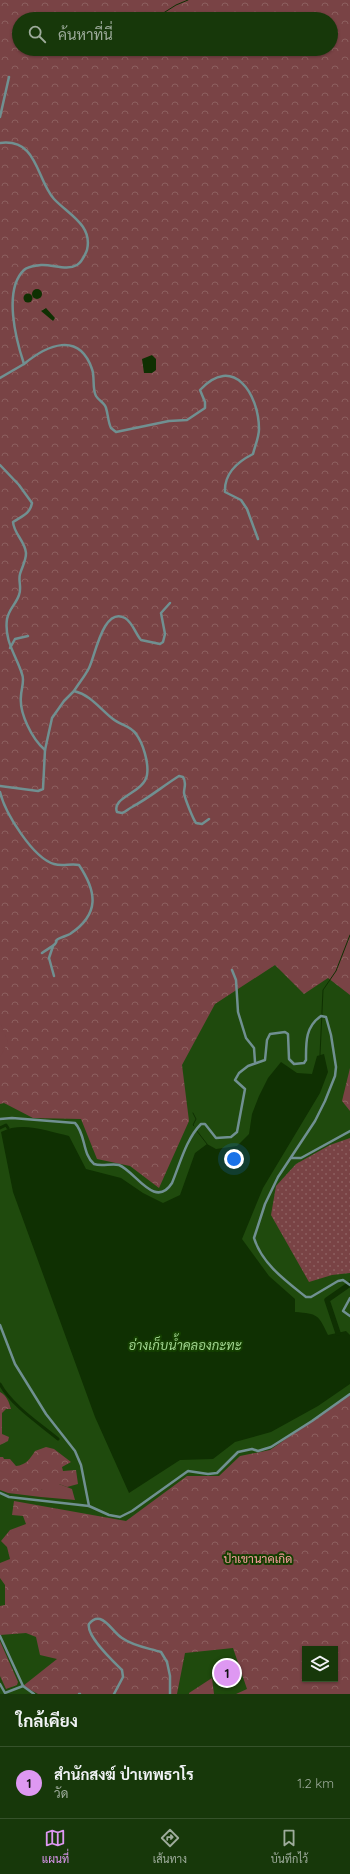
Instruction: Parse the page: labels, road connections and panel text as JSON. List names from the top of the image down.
{
  "water": ["อ่างเก็บน้ำคลองกะทะ"],
  "parks": ["ป่าเขานาคเกิด"],
  "page": {
    "search": "ค้นหาที่นี่",
    "pins": "1",
    "heading": "ใกล้เคียง",
    "list": [
      {
        "mark": "1",
        "name": "สำนักสงฆ์ ป่าเทพธาโร",
        "note": "วัด",
        "value": "1.2 km"
      }
    ],
    "nav": ["แผนที่", "เส้นทาง", "บันทึกไว้"]
  }
}
